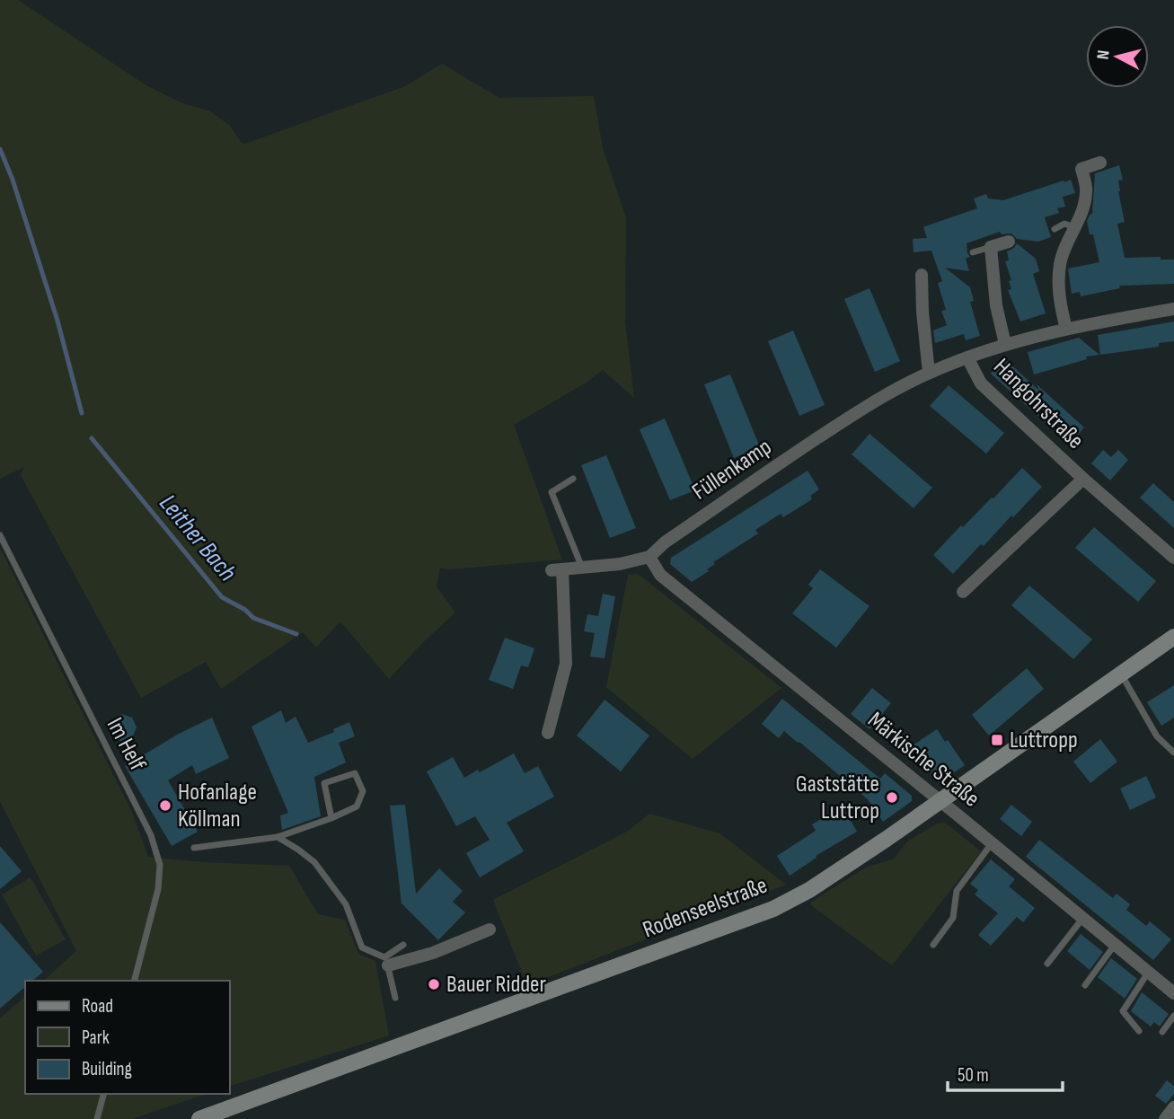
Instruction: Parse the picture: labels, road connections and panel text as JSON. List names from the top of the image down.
{
  "streets": {
    "main road": ["Rodenseelstraße"],
    "street": ["Hangohrstraße", "Füllenkamp", "Märkische Straße"],
    "lane": ["Im Helf"]
  },
  "crossings": [
    ["Hangohrstraße", "Füllenkamp"],
    ["Füllenkamp", "Märkische Straße"],
    ["Märkische Straße", "Rodenseelstraße"]
  ],
  "water": ["Leither Bach"],
  "places": {
    "transit": ["Luttropp"],
    "other": ["Gaststätte Luttrop", "Hofanlage Köllman", "Bauer Ridder"]
  },
  "legend": ["Road", "Park", "Building"],
  "scale_bar": "50 m",
  "north": "left"
}
